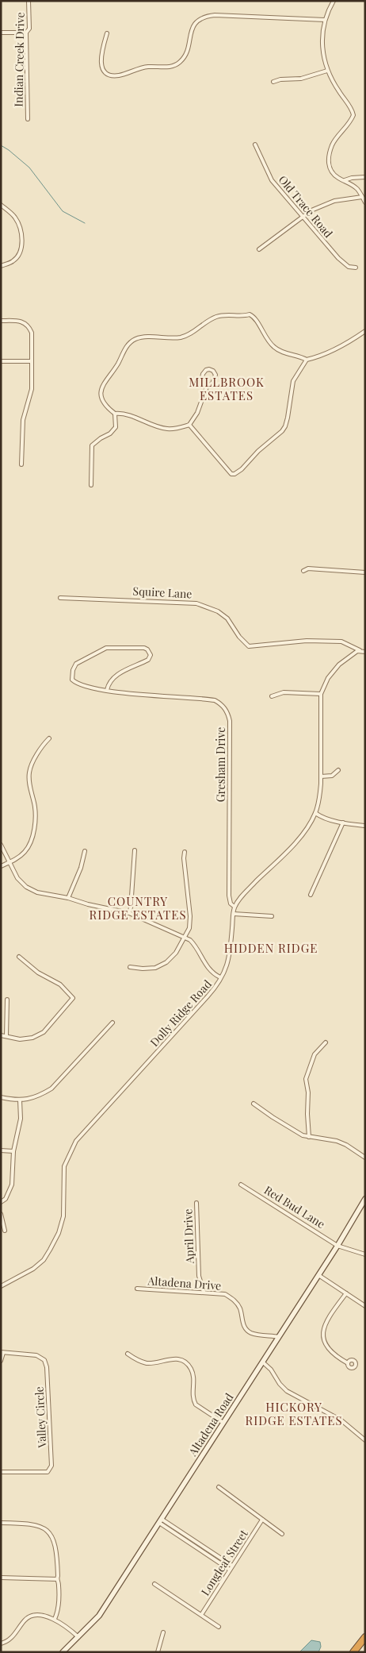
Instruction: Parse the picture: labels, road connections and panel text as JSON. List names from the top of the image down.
{
  "streets": {
    "street": [
      "Indian Creek Drive",
      "Old Trace Road",
      "Squire Lane",
      "Gresham Drive",
      "Dolly Ridge Road",
      "Red Bud Lane",
      "April Drive",
      "Altadena Drive",
      "Valley Circle",
      "Altadena Road",
      "Longleaf Street"
    ]
  },
  "crossings": [
    ["Gresham Drive", "Dolly Ridge Road"],
    ["Red Bud Lane", "Altadena Road"],
    ["April Drive", "Altadena Drive"],
    ["Altadena Drive", "Altadena Road"]
  ],
  "districts": [
    "MILLBROOK ESTATES",
    "COUNTRY RIDGE ESTATES",
    "HIDDEN RIDGE",
    "HICKORY RIDGE ESTATES"
  ]
}
